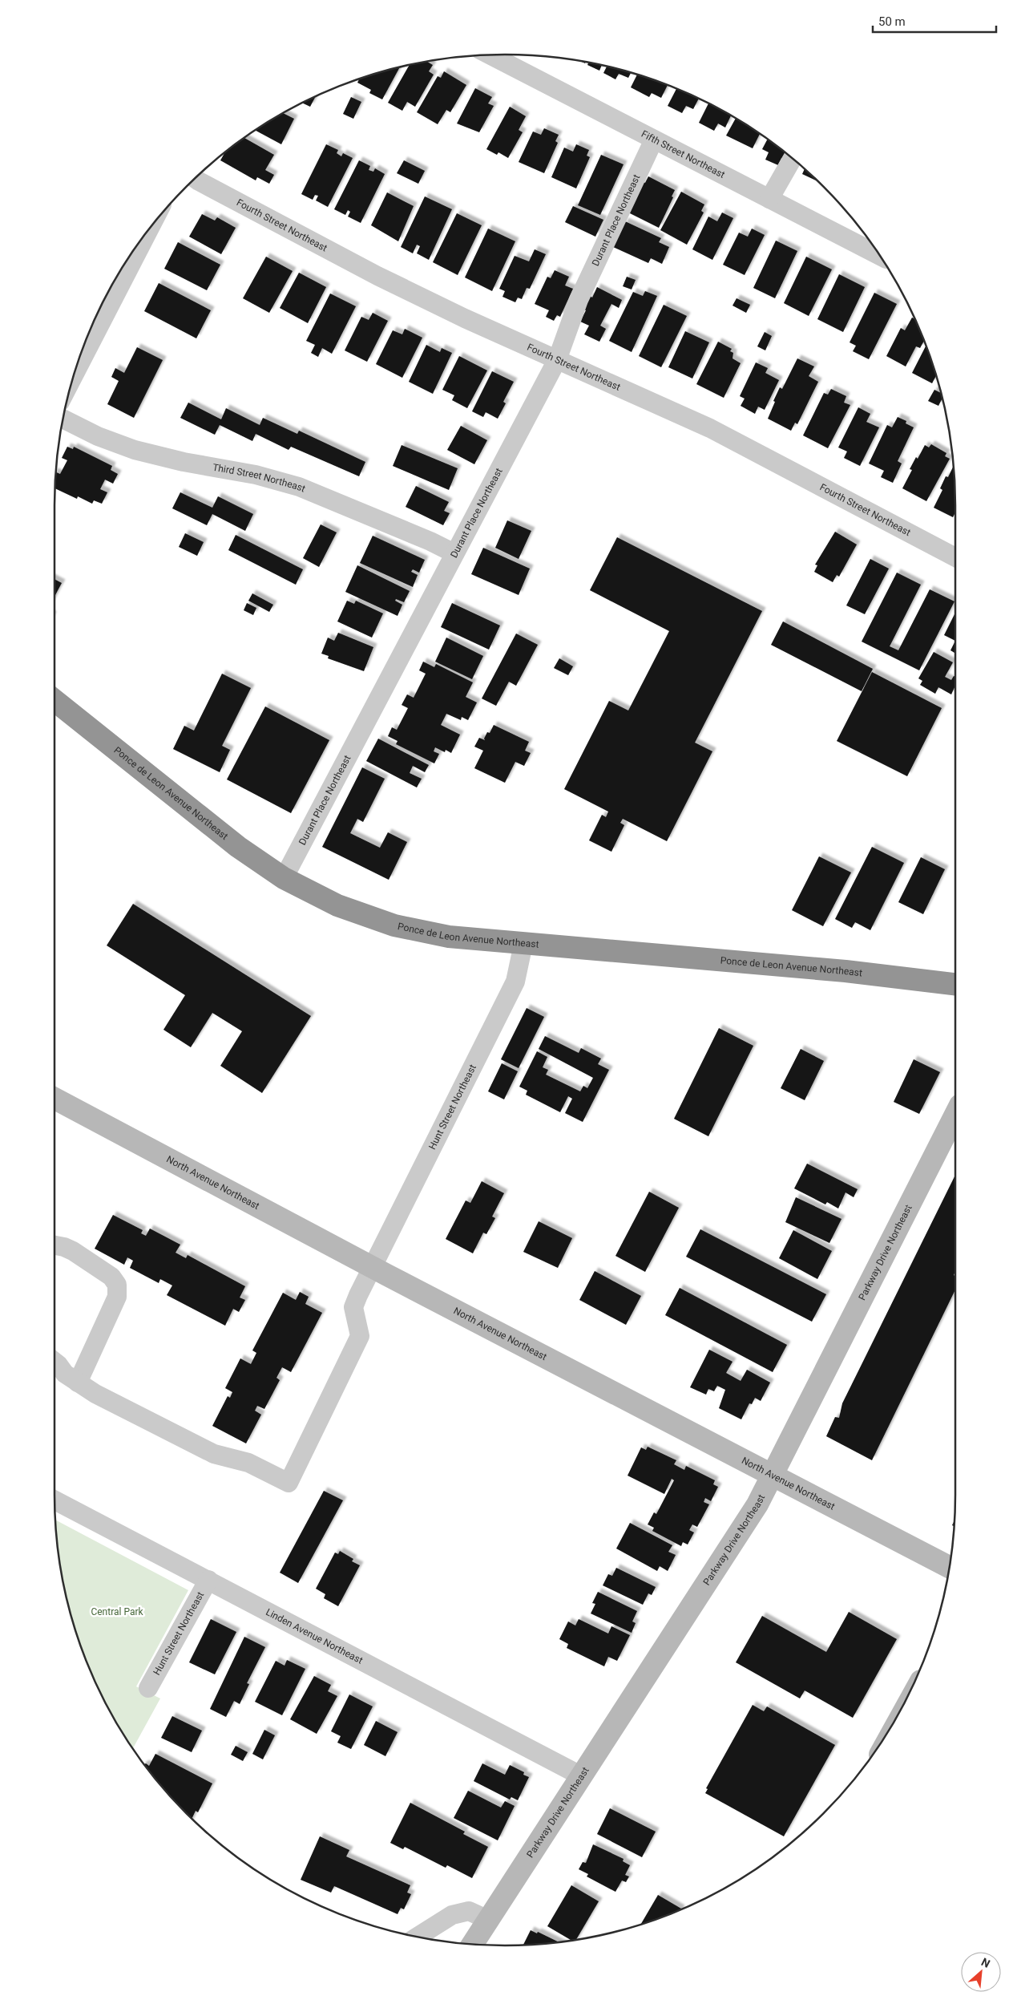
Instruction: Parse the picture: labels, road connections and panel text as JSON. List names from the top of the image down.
{
  "streets": {
    "highway": ["Ponce de Leon Avenue Northeast"],
    "main road": ["North Avenue Northeast", "Parkway Drive Northeast"],
    "street": [
      "Fifth Street Northeast",
      "Durant Place Northeast",
      "Fourth Street Northeast",
      "Third Street Northeast",
      "Hunt Street Northeast",
      "Linden Avenue Northeast"
    ]
  },
  "crossings": [
    ["Fifth Street Northeast", "Durant Place Northeast"],
    ["Durant Place Northeast", "Fourth Street Northeast"],
    ["Durant Place Northeast", "Third Street Northeast"],
    ["Durant Place Northeast", "Ponce de Leon Avenue Northeast"],
    ["Ponce de Leon Avenue Northeast", "Hunt Street Northeast"],
    ["Hunt Street Northeast", "North Avenue Northeast"],
    ["Hunt Street Northeast", "Linden Avenue Northeast"],
    ["North Avenue Northeast", "Parkway Drive Northeast"],
    ["Parkway Drive Northeast", "Linden Avenue Northeast"]
  ],
  "parks": ["Central Park"],
  "scale_bar": "50 m",
  "north": "top right"
}
